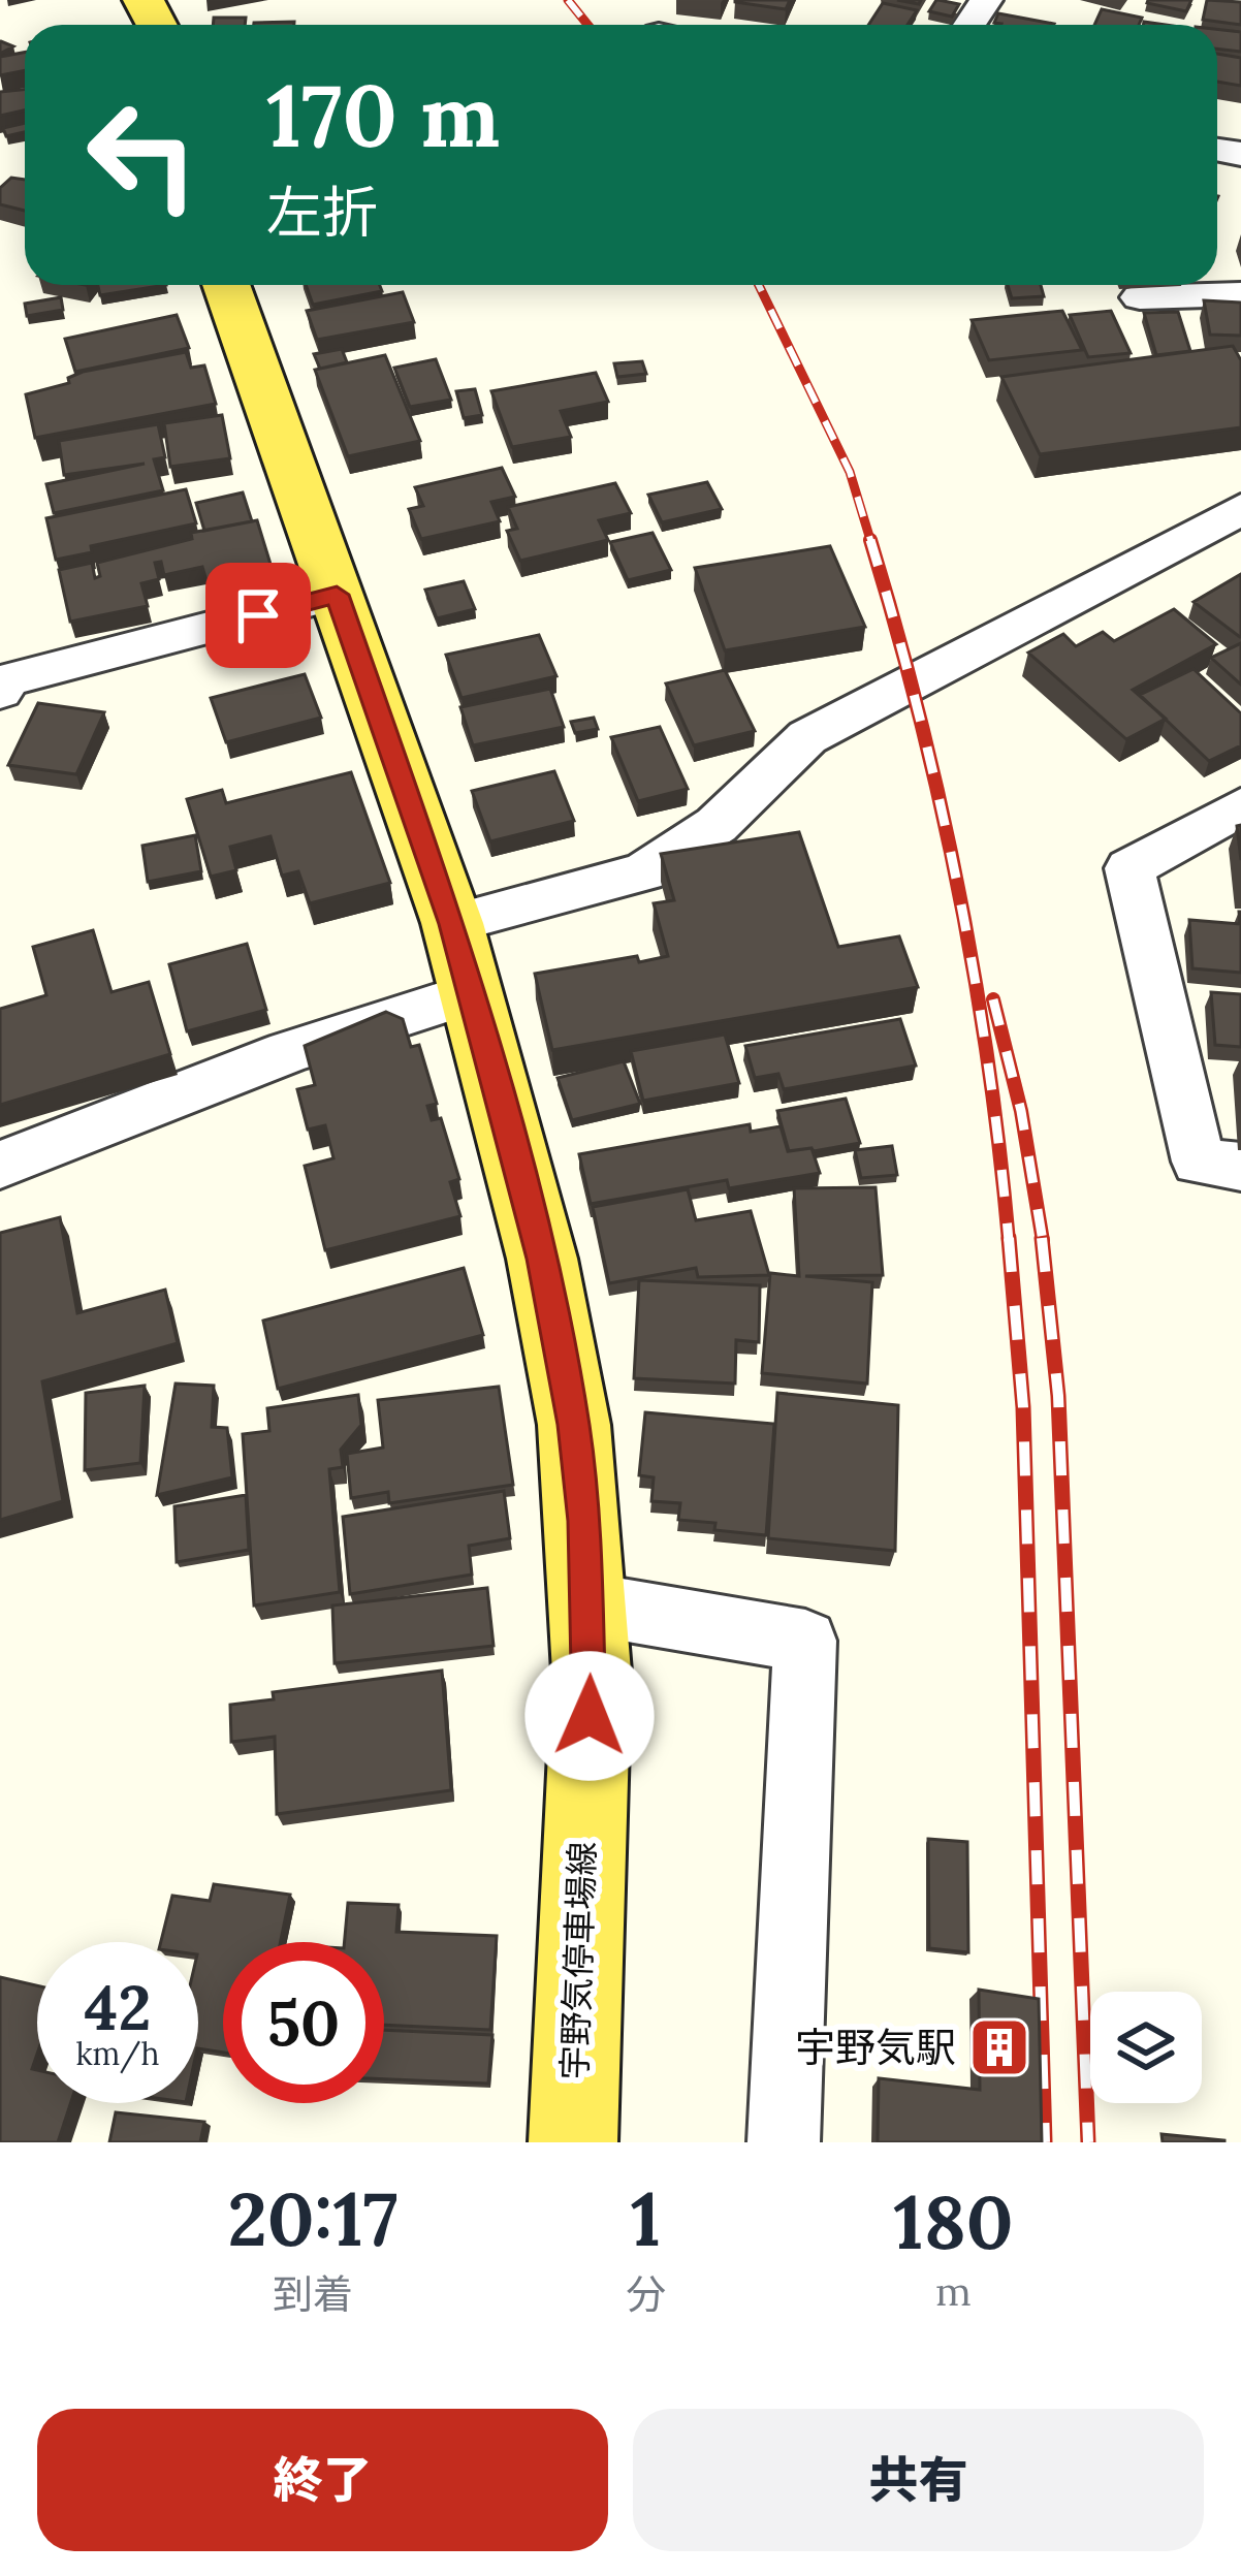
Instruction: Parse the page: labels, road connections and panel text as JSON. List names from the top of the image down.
{
  "streets": {
    "main road": ["宇野気停車場線"]
  },
  "places": {
    "building": ["宇野気駅"]
  },
  "page": {
    "turn": ["170 m", "左折"],
    "speed": "42 km/h",
    "limit": "50",
    "eta": [
      "20:17",
      "到着",
      "1",
      "分",
      "180",
      "m"
    ],
    "buttons": ["終了", "共有"]
  }
}
